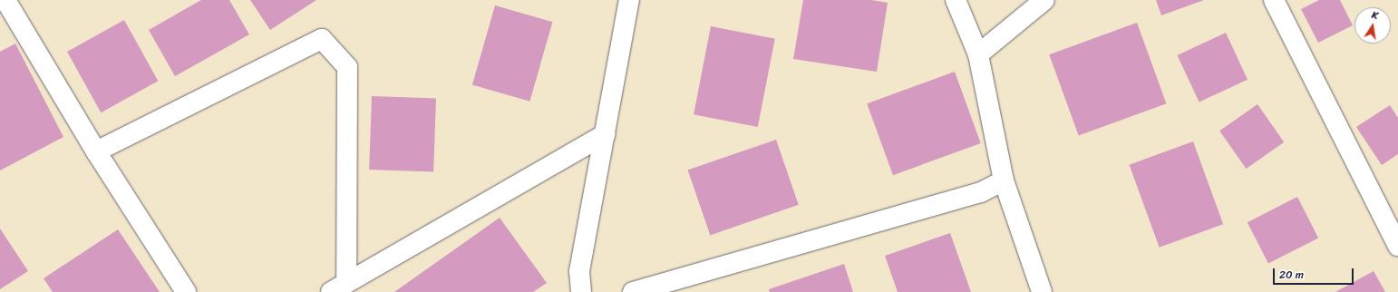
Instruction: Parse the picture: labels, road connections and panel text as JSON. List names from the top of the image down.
{
  "scale_bar": "20 m",
  "north": "top"
}
